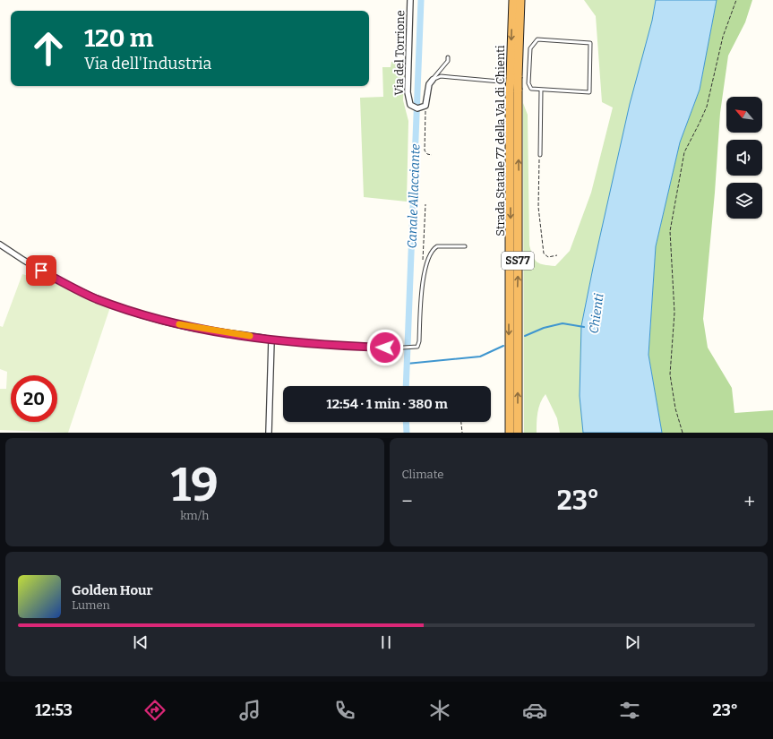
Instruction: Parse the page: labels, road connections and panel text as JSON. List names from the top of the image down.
{
  "streets": {
    "highway": ["Strada Statale 77 della Val di Chienti", "SS77"],
    "street": ["Via del Torrione"]
  },
  "water": ["Canale Allacciante", "Chienti"],
  "north": "top left",
  "page": {
    "turn": ["120 m", "Via dell'Industria"],
    "limit": "20",
    "trip": "12:54 · 1 min · 380 m",
    "tile": [
      ["19", "km/h"],
      "Climate"
    ],
    "heat": ["−", "23°", "+"],
    "song": ["Golden Hour", "Lumen"],
    "tabs": ["12:53", "23°"]
  }
}
